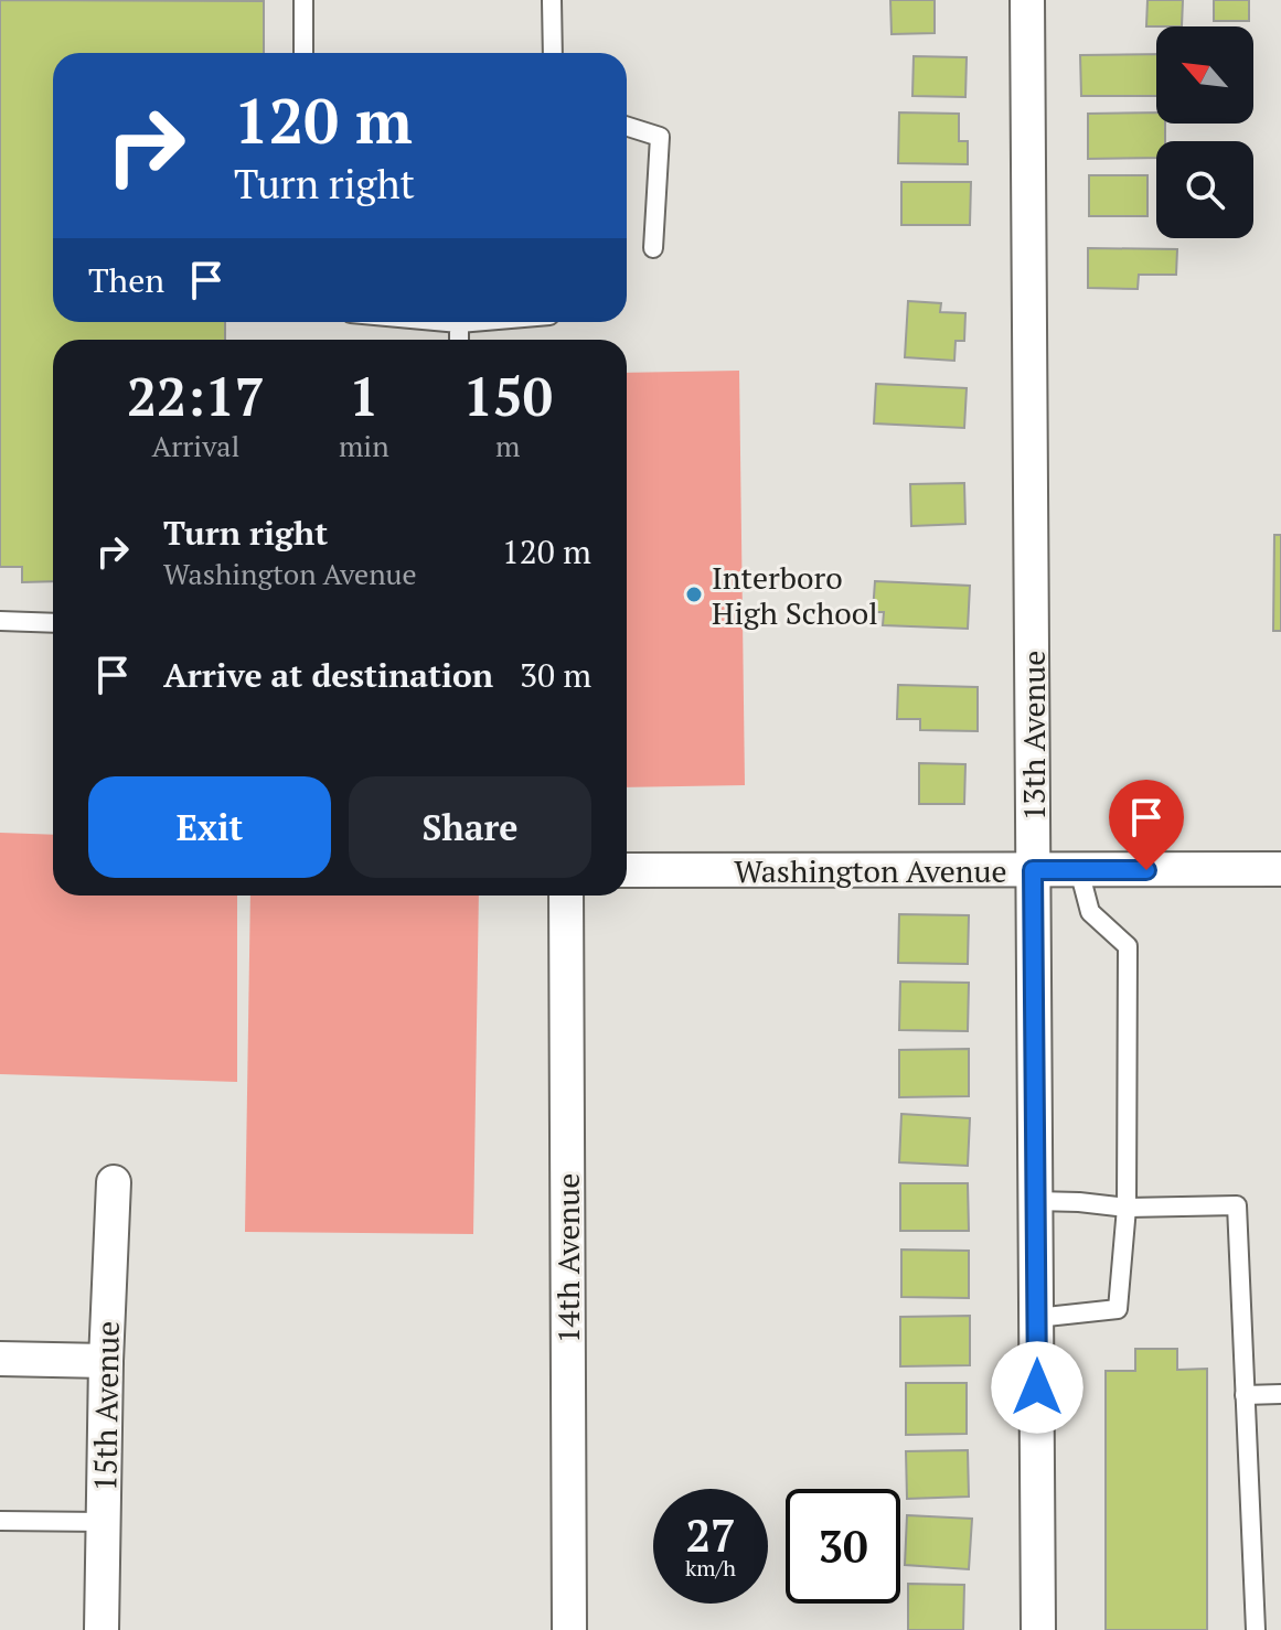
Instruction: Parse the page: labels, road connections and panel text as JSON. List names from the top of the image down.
{
  "streets": {
    "street": [
      "13th Avenue",
      "Washington Avenue",
      "14th Avenue",
      "15th Avenue"
    ]
  },
  "crossings": [
    ["13th Avenue", "Washington Avenue"]
  ],
  "places": ["Interboro High School"],
  "north": "top left",
  "page": {
    "turn": ["120 m", "Turn right"],
    "then": "Then",
    "eta": [
      "22:17",
      "Arrival",
      "1",
      "min",
      "150",
      "m"
    ],
    "list": [
      {
        "name": "Turn right",
        "note": "Washington Avenue",
        "value": "120 m"
      },
      {
        "name": "Arrive at destination",
        "value": "30 m"
      }
    ],
    "buttons": ["Exit", "Share"],
    "speed": "27 km/h",
    "limit": "30"
  }
}
